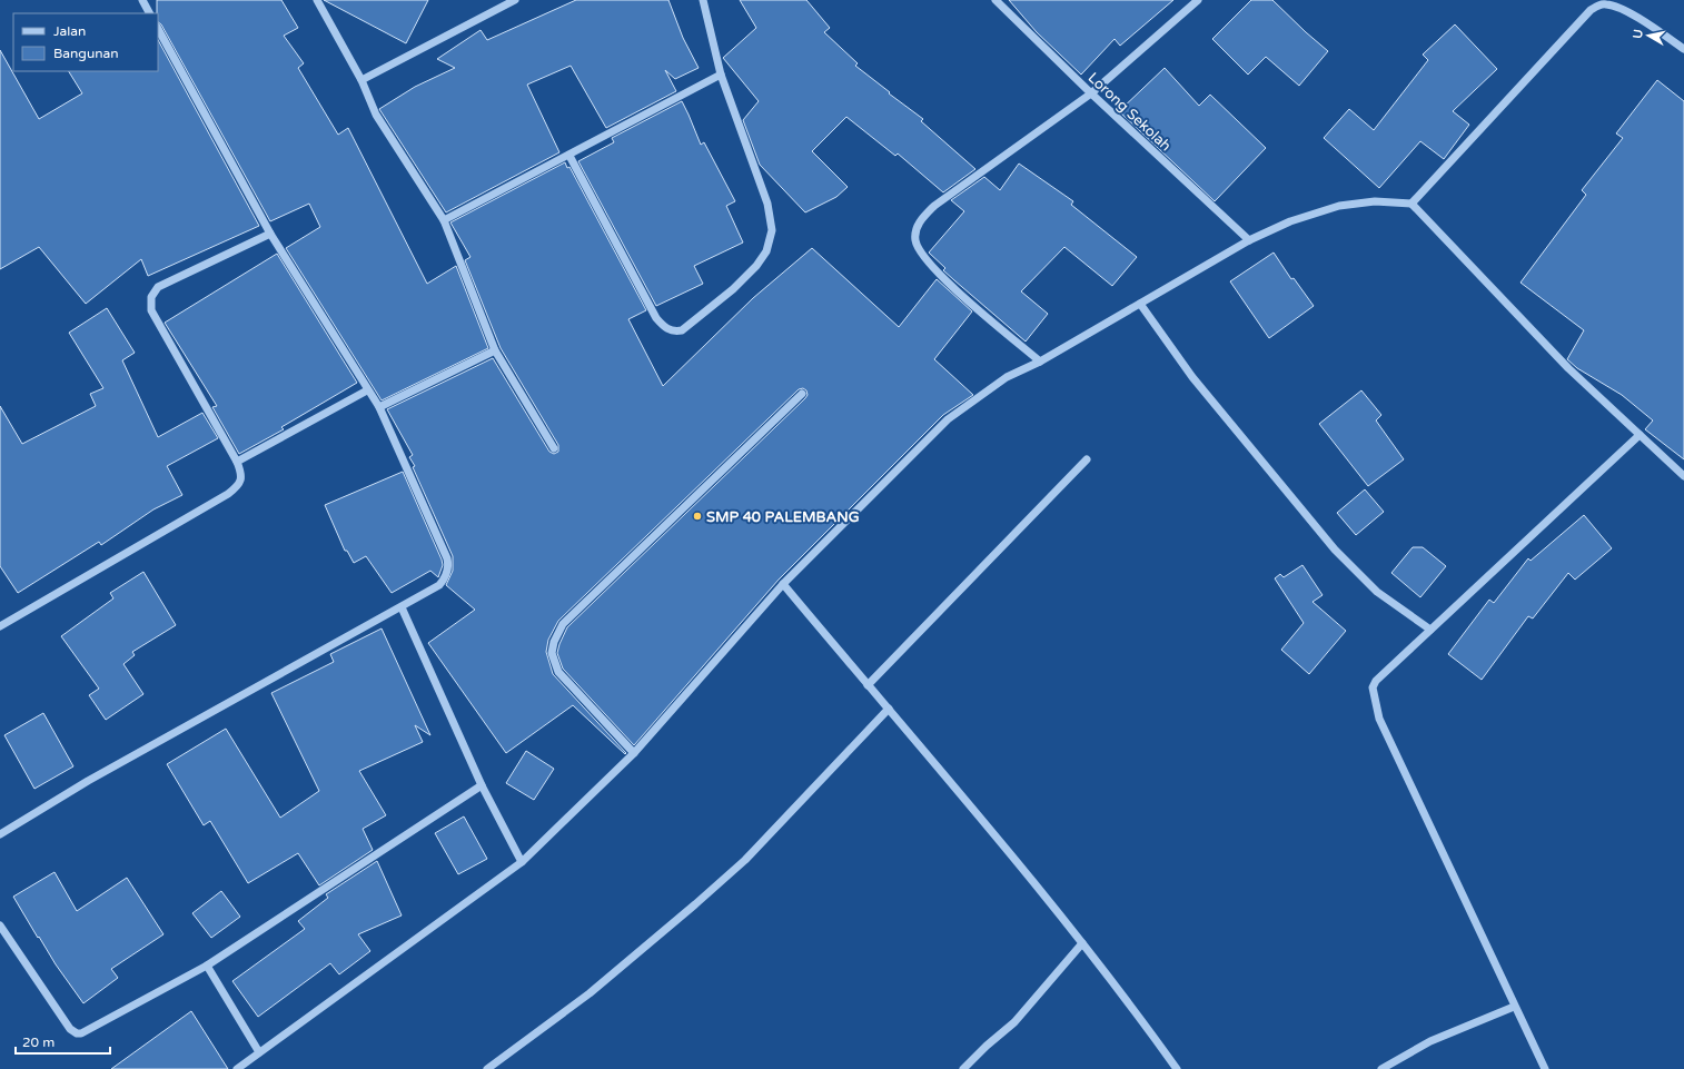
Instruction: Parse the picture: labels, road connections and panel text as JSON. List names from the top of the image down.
{
  "streets": {
    "street": ["Lorong Sekolah"]
  },
  "places": ["SMP 40 PALEMBANG"],
  "legend": ["Jalan", "Bangunan"],
  "scale_bar": "20 m",
  "north": "left"
}
